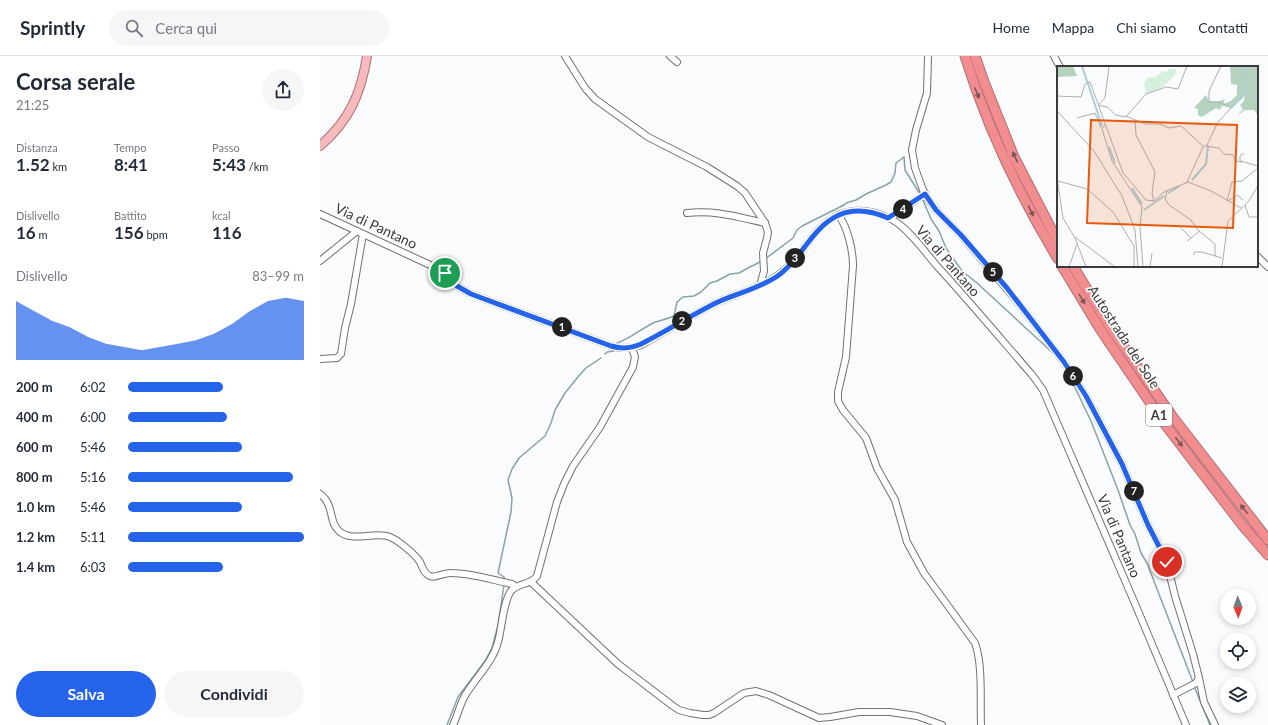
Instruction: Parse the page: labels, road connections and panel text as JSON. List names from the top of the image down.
{
  "streets": {
    "highway": ["Autostrada del Sole", "A1"],
    "street": ["Via di Pantano"]
  },
  "north": "bottom",
  "page": {
    "header": "Sprintly",
    "search": "Cerca qui",
    "nav": [
      "Home",
      "Mappa",
      "Chi siamo",
      "Contatti"
    ],
    "heading": ["Corsa serale", "21:25"],
    "stats": [
      ["Distanza", "1.52 km"],
      ["Tempo", "8:41"],
      ["Passo", "5:43 /km"],
      ["Dislivello", "16 m"],
      ["Battito", "156 bpm"],
      ["kcal", "116"]
    ],
    "pins": [
      "4",
      "3",
      "5",
      "2",
      "1",
      "6",
      "7"
    ],
    "chart": ["Dislivello", "83–99 m"],
    "list": [
      {
        "name": "200 m",
        "note": "6:02"
      },
      {
        "name": "400 m",
        "note": "6:00"
      },
      {
        "name": "600 m",
        "note": "5:46"
      },
      {
        "name": "800 m",
        "note": "5:16"
      },
      {
        "name": "1.0 km",
        "note": "5:46"
      },
      {
        "name": "1.2 km",
        "note": "5:11"
      },
      {
        "name": "1.4 km",
        "note": "6:03"
      }
    ],
    "buttons": ["Salva", "Condividi"]
  }
}
